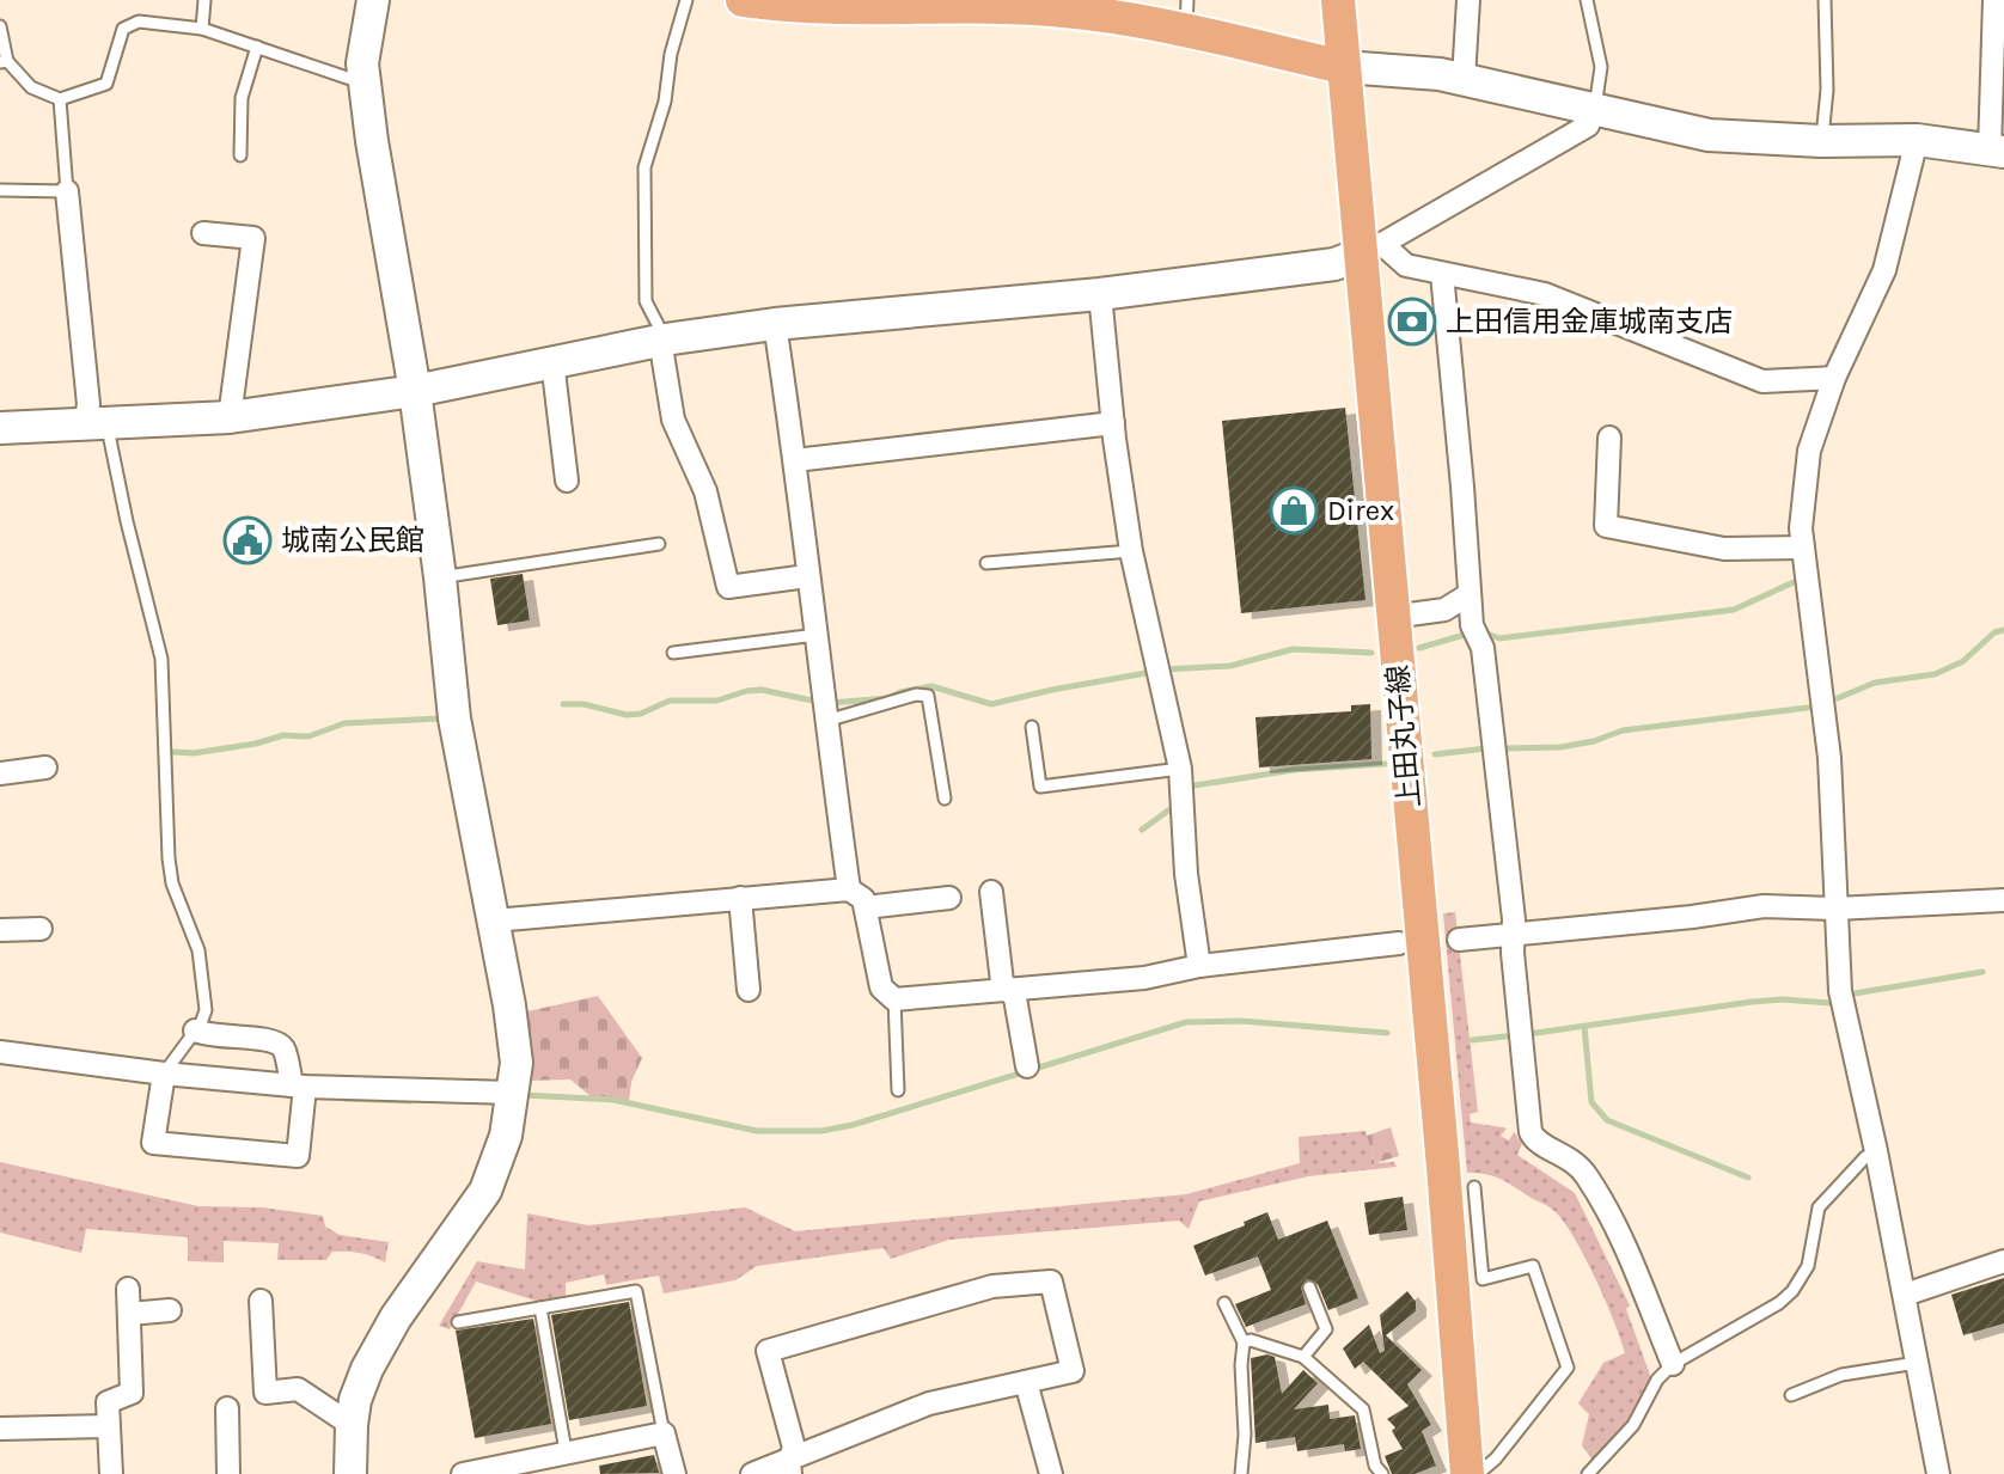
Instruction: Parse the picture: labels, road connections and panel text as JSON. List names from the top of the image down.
{
  "streets": {
    "main road": ["上田丸子線"]
  },
  "places": {
    "bank": ["上田信用金庫城南支店"],
    "shop": ["Direx"],
    "public building": ["城南公民館"]
  }
}
